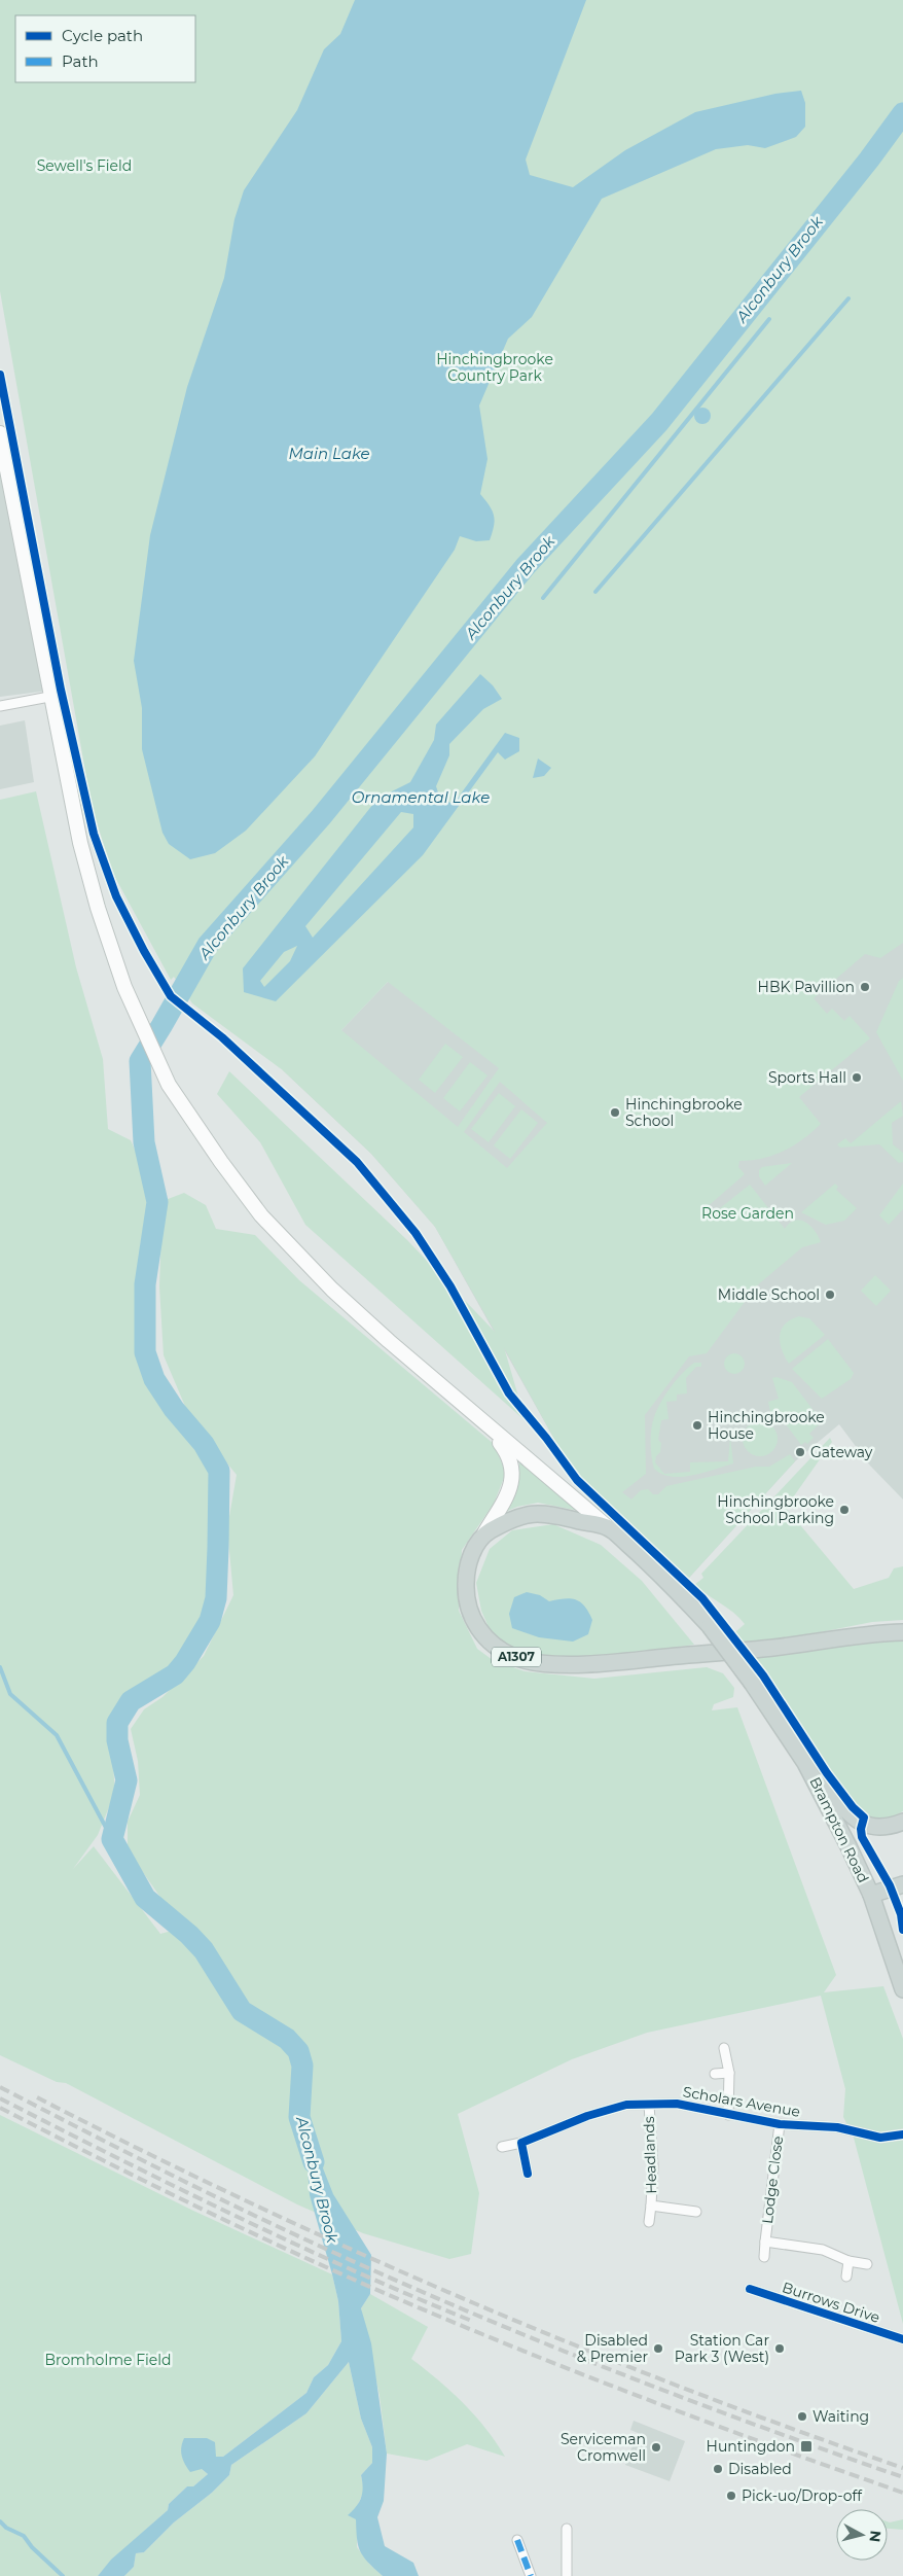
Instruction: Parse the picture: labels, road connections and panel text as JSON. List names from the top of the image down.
{
  "streets": {
    "main road": ["A1307", "Brampton Road"],
    "street": [
      "Scholars Avenue",
      "Headlands",
      "Lodge Close",
      "Burrows Drive"
    ]
  },
  "crossings": [
    ["Scholars Avenue", "Headlands"],
    ["Scholars Avenue", "Lodge Close"]
  ],
  "water": ["Alconbury Brook", "Main Lake", "Ornamental Lake"],
  "parks": [
    "Sewell's Field",
    "Hinchingbrooke Country Park",
    "Rose Garden",
    "Bromholme Field"
  ],
  "places": {
    "other": [
      "HBK Pavillion",
      "Sports Hall",
      "Hinchingbrooke School",
      "Middle School",
      "Hinchingbrooke House",
      "Gateway",
      "Hinchingbrooke School Parking",
      "Disabled & Premier",
      "Station Car Park 3 (West)",
      "Waiting",
      "Serviceman Cromwell",
      "Disabled",
      "Pick-uo/Drop-off"
    ],
    "transit": ["Huntingdon"]
  },
  "legend": ["Cycle path", "Path"],
  "north": "right"
}
